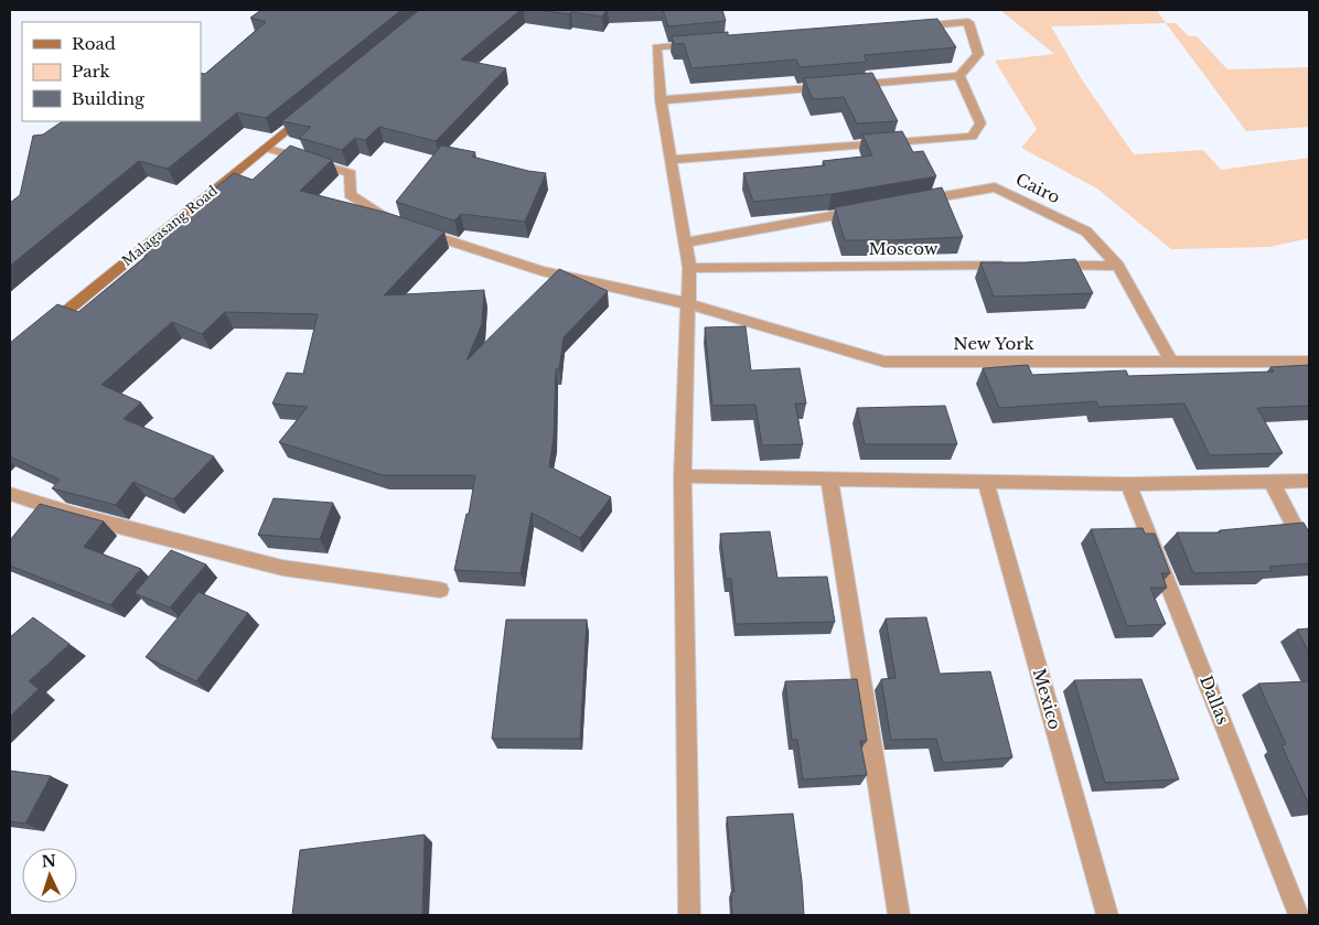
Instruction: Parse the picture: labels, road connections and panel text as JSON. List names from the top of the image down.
{
  "streets": {
    "main road": ["Malagasang Road"],
    "street": [
      "Cairo",
      "Moscow",
      "New York",
      "Mexico",
      "Dallas"
    ]
  },
  "crossings": [
    ["Cairo", "New York"],
    ["Malagasang Road", "New York"]
  ],
  "legend": ["Road", "Park", "Building"],
  "north": "top"
}
